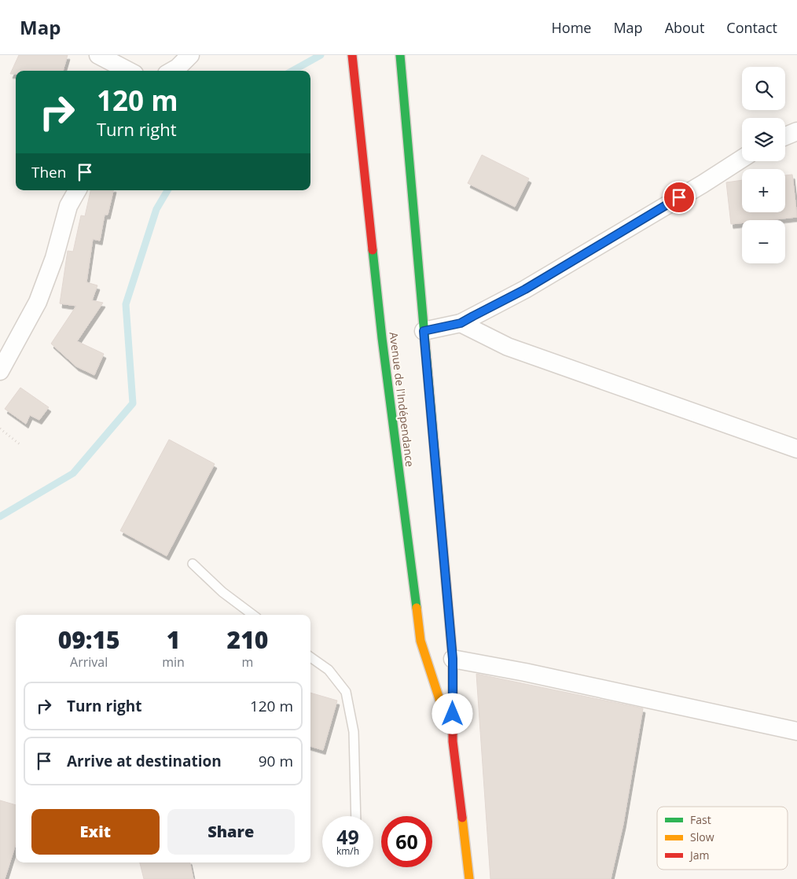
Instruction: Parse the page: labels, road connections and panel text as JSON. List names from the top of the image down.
{
  "streets": {
    "main road": ["Avenue de l'Indépendance"]
  },
  "legend": ["Fast", "Slow", "Jam"],
  "page": {
    "header": "Map",
    "nav": [
      "Home",
      "Map",
      "About",
      "Contact"
    ],
    "map_buttons": ["+", "−"],
    "turn": ["120 m", "Turn right"],
    "then": "Then",
    "eta": [
      "09:15",
      "Arrival",
      "1",
      "min",
      "210",
      "m"
    ],
    "list": [
      {
        "name": "Turn right",
        "value": "120 m"
      },
      {
        "name": "Arrive at destination",
        "value": "90 m"
      }
    ],
    "buttons": ["Exit", "Share"],
    "speed": "49 km/h",
    "limit": "60"
  }
}
